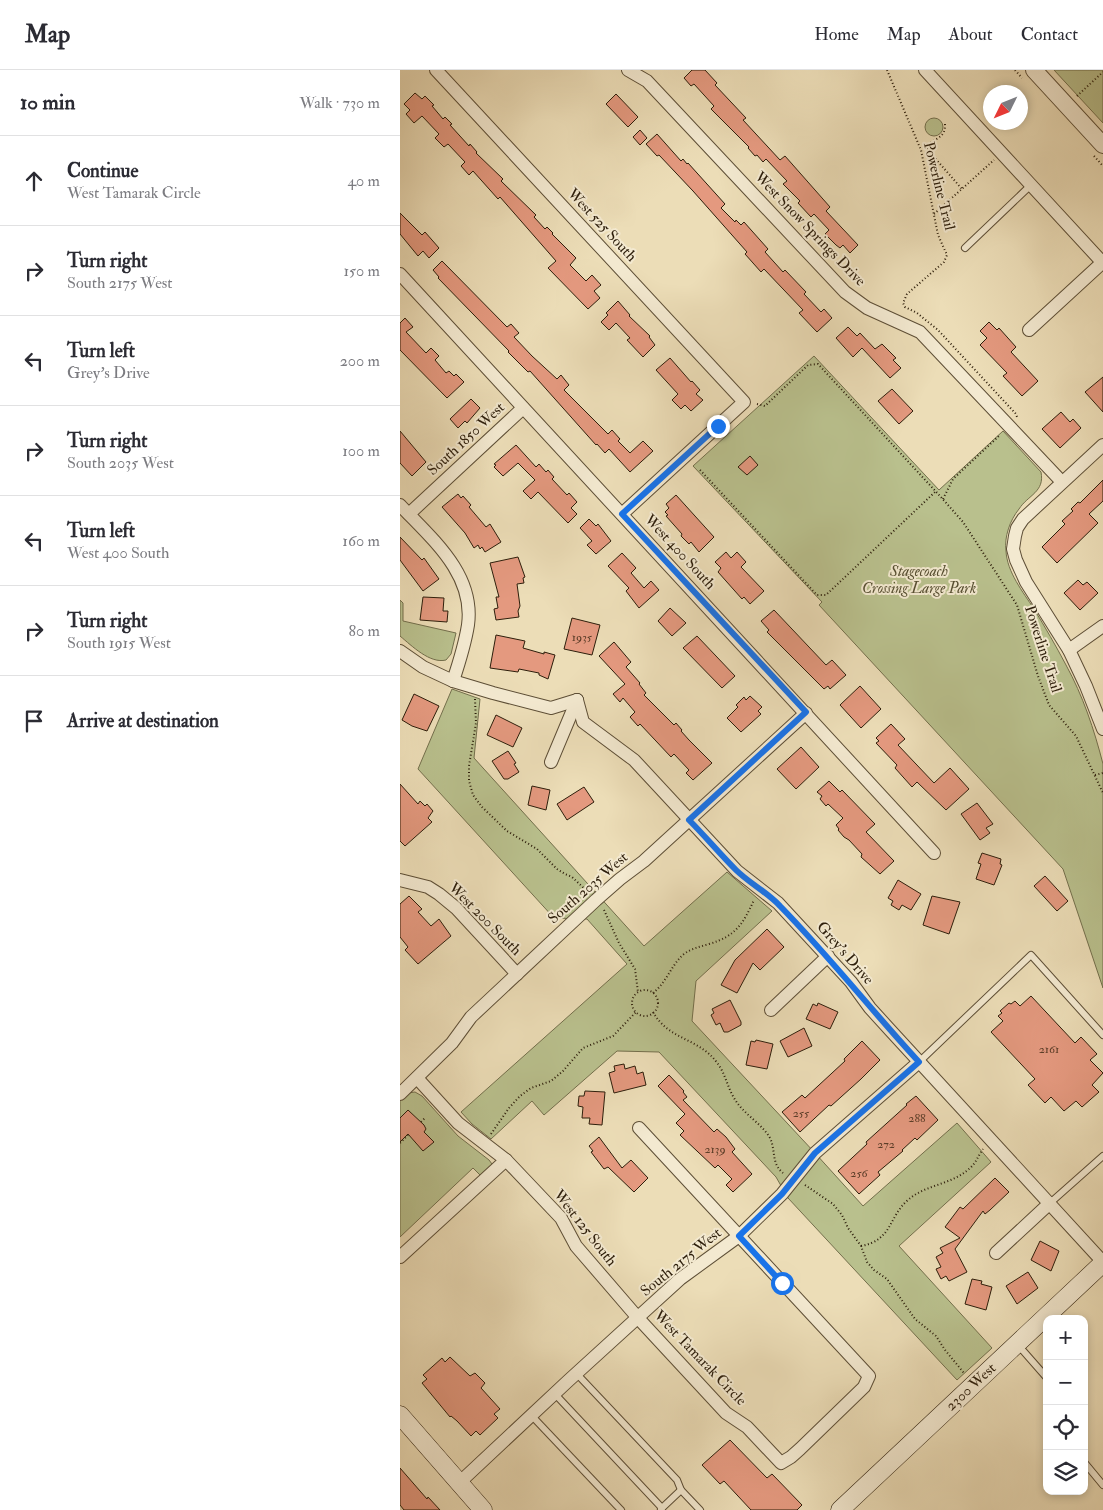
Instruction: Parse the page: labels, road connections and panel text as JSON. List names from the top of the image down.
{
  "streets": {
    "main road": ["2300 West"],
    "street": [
      "West 525 South",
      "West Snow Springs Drive",
      "South 1850 West",
      "West 400 South",
      "South 2035 West",
      "West 200 South",
      "Grey's Drive",
      "West 125 South",
      "South 2175 West",
      "West Tamarak Circle"
    ],
    "path": ["Powerline Trail"]
  },
  "crossings": [
    ["Powerline Trail", "West 525 South"],
    ["South 1850 West", "West 400 South"],
    ["West 400 South", "South 2035 West"],
    ["South 2035 West", "West 200 South"],
    ["South 2035 West", "Grey's Drive"],
    ["South 2035 West", "West 125 South"],
    ["Grey's Drive", "South 2175 West"],
    ["Grey's Drive", "2300 West"],
    ["West 125 South", "South 2175 West"],
    ["West 125 South", "West Tamarak Circle"],
    ["South 2175 West", "West Tamarak Circle"]
  ],
  "parks": ["Stagecoach Crossing Large Park"],
  "house_numbers": [
    "1935",
    "2161",
    "255",
    "288",
    "272",
    "2139",
    "256"
  ],
  "north": "bottom left",
  "page": {
    "header": "Map",
    "nav": [
      "Home",
      "Map",
      "About",
      "Contact"
    ],
    "heading": ["10 min", "Walk · 730 m"],
    "list": [
      ["Continue", "West Tamarak Circle", "40 m"],
      ["Turn right", "South 2175 West", "150 m"],
      ["Turn left", "Grey's Drive", "200 m"],
      ["Turn right", "South 2035 West", "100 m"],
      ["Turn left", "West 400 South", "160 m"],
      ["Turn right", "South 1915 West", "80 m"],
      "Arrive at destination"
    ],
    "map_buttons": ["+", "−"]
  }
}
